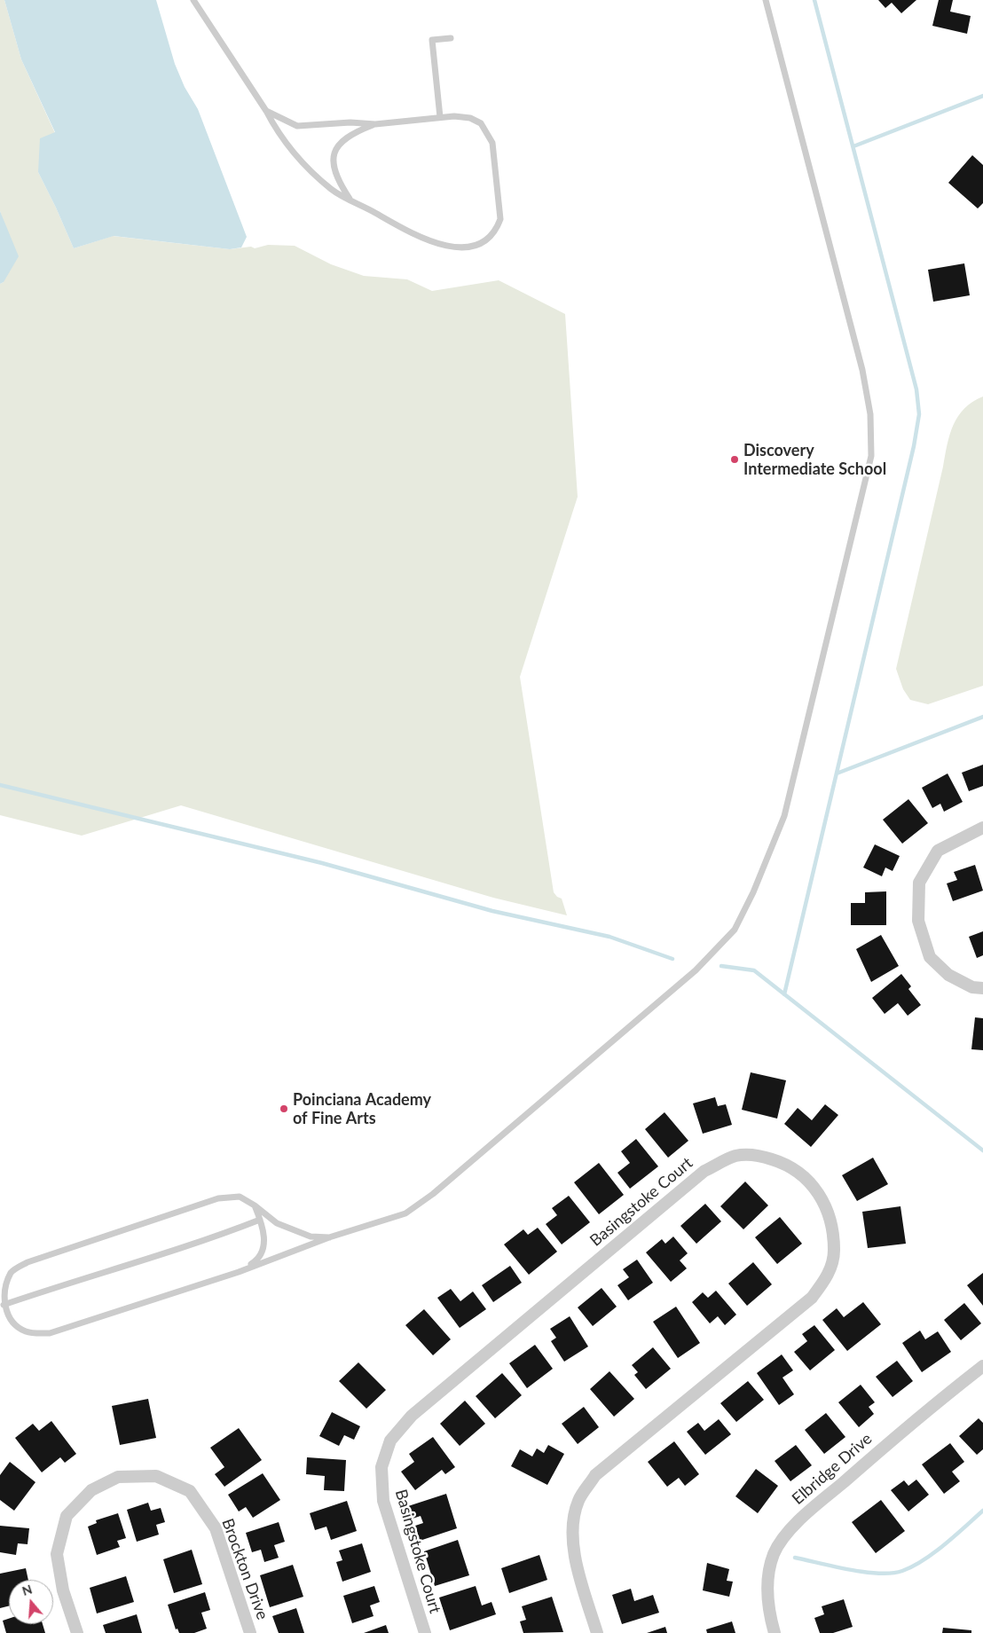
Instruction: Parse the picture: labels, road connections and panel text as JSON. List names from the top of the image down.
{
  "streets": {
    "street": ["Basingstoke Court", "Elbridge Drive", "Brockton Drive"]
  },
  "places": ["Discovery Intermediate School", "Poinciana Academy of Fine Arts"],
  "north": "top"
}
